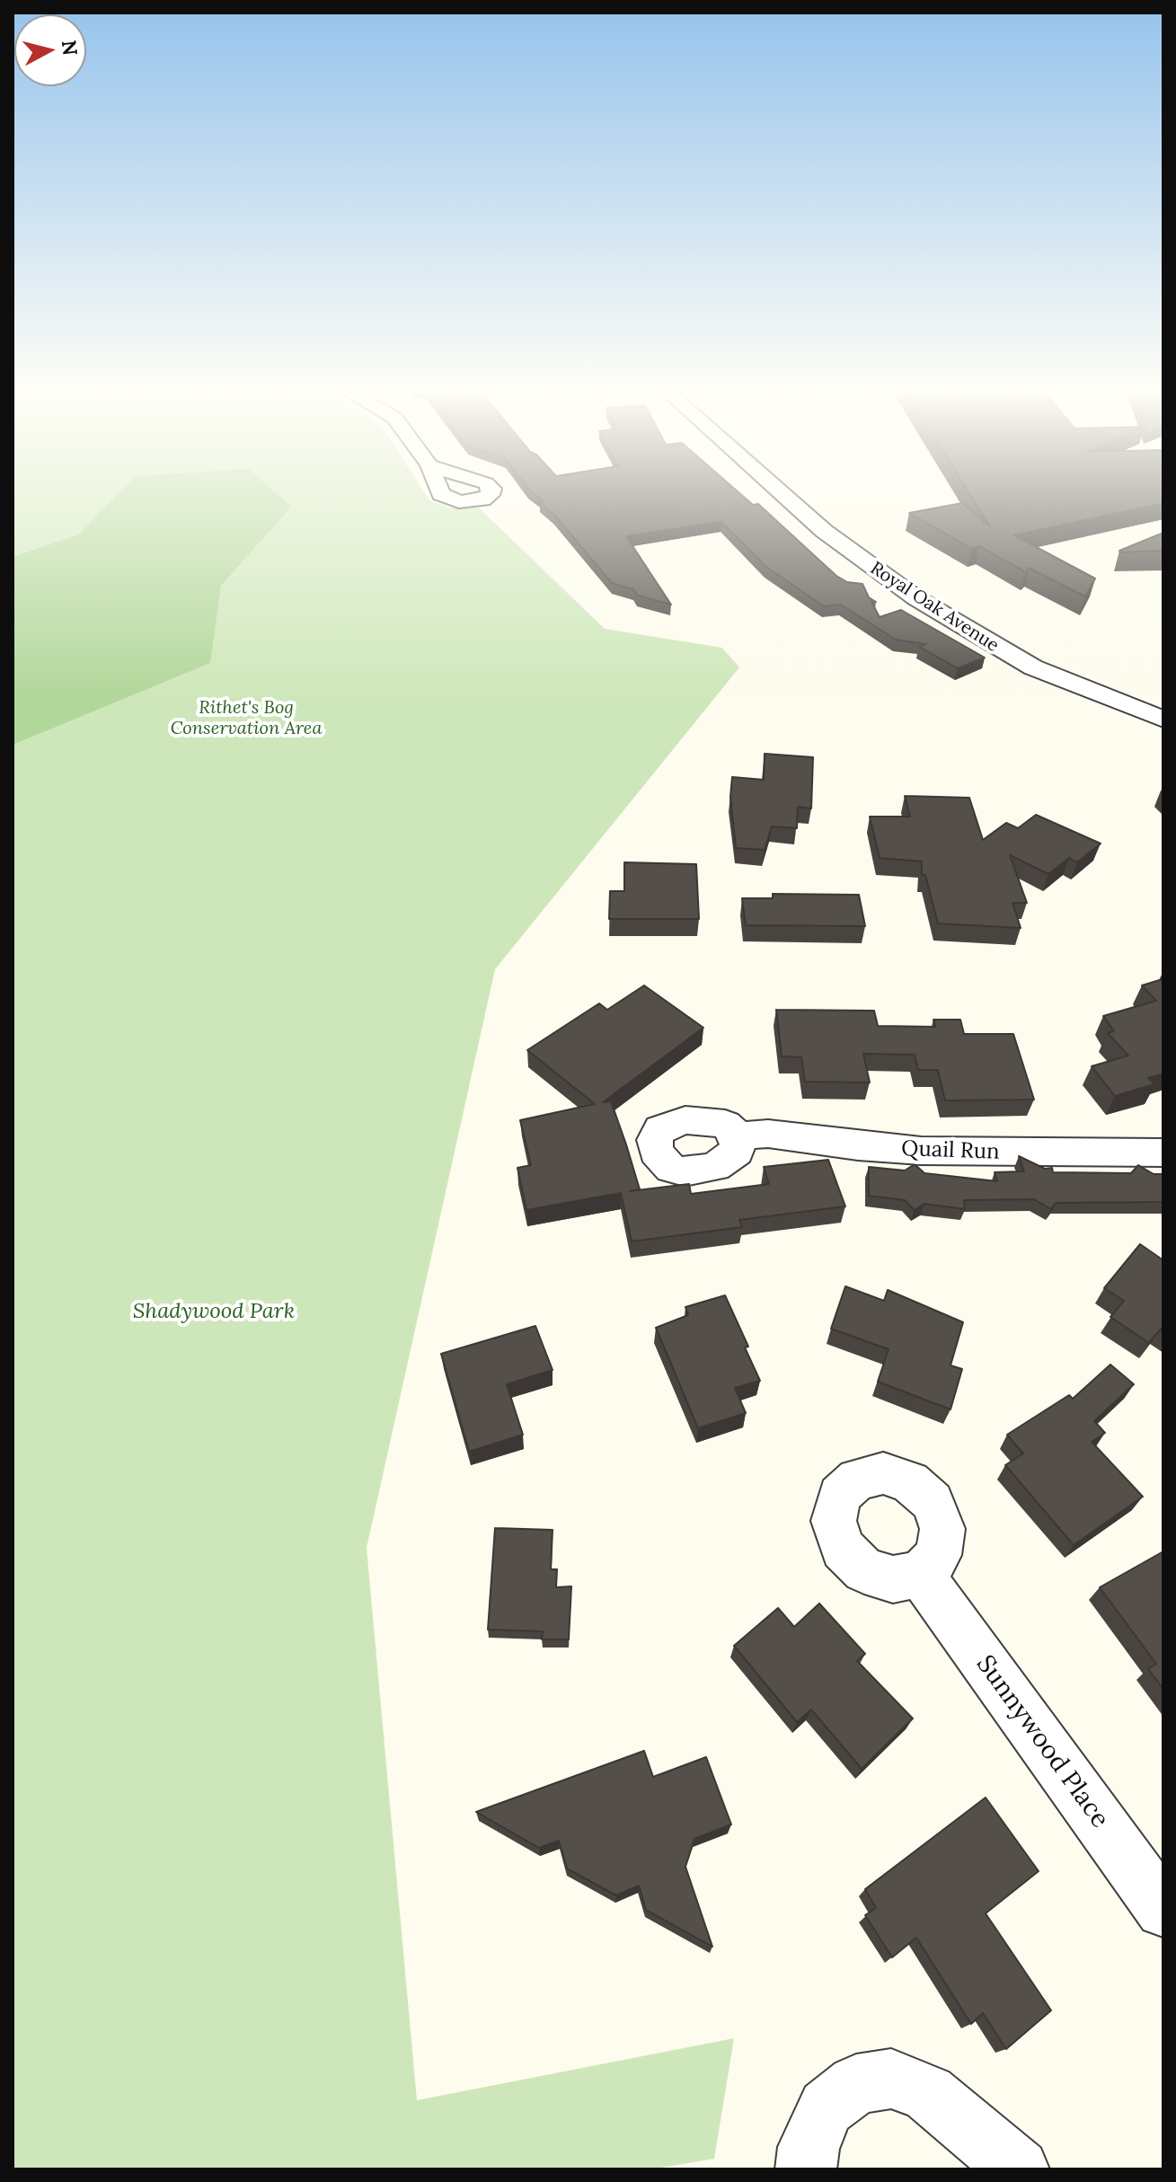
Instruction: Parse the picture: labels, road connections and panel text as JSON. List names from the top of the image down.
{
  "streets": {
    "street": ["Royal Oak Avenue", "Quail Run", "Sunnywood Place"]
  },
  "parks": ["Rithet's Bog Conservation Area", "Shadywood Park"],
  "north": "right"
}
